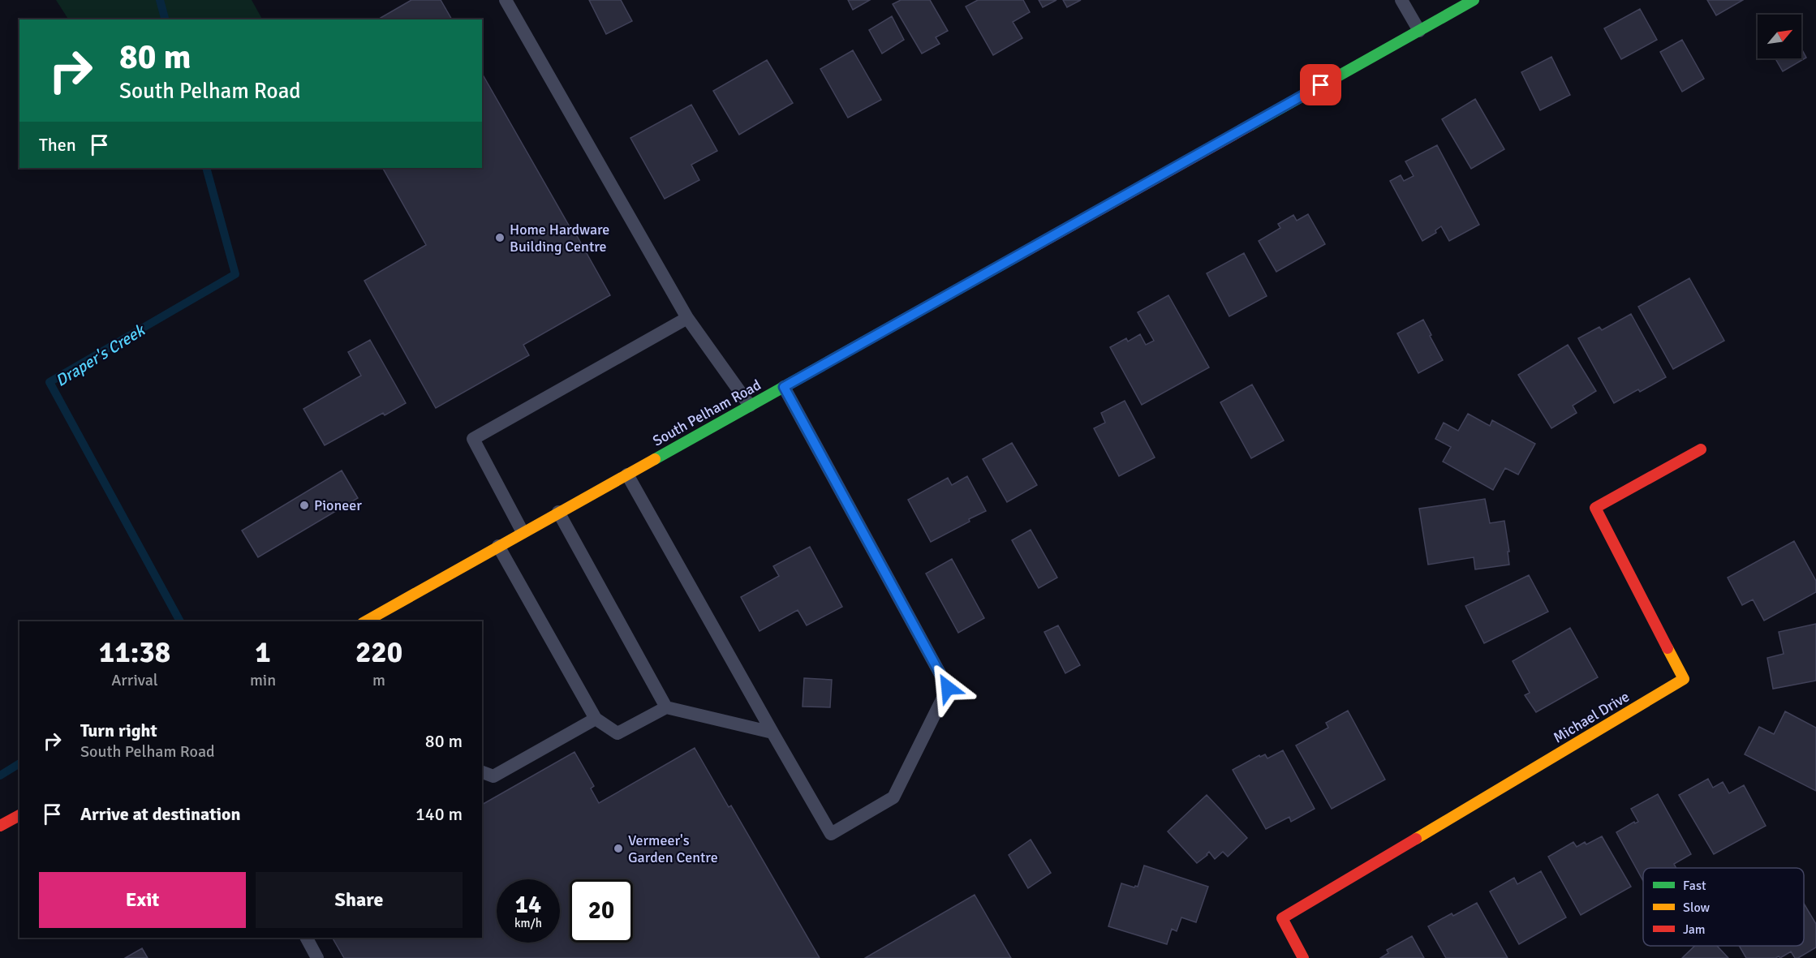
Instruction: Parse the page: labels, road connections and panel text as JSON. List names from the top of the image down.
{
  "streets": {
    "main road": ["South Pelham Road", "Michael Drive"]
  },
  "water": ["Draper's Creek"],
  "places": ["Home Hardware Building Centre", "Pioneer", "Vermeer's Garden Centre"],
  "legend": ["Fast", "Slow", "Jam"],
  "north": "top right",
  "page": {
    "turn": ["80 m", "South Pelham Road"],
    "then": "Then",
    "eta": [
      "11:38",
      "Arrival",
      "1",
      "min",
      "220",
      "m"
    ],
    "list": [
      {
        "name": "Turn right",
        "note": "South Pelham Road",
        "value": "80 m"
      },
      {
        "name": "Arrive at destination",
        "value": "140 m"
      }
    ],
    "buttons": ["Exit", "Share"],
    "speed": "14 km/h",
    "limit": "20"
  }
}
